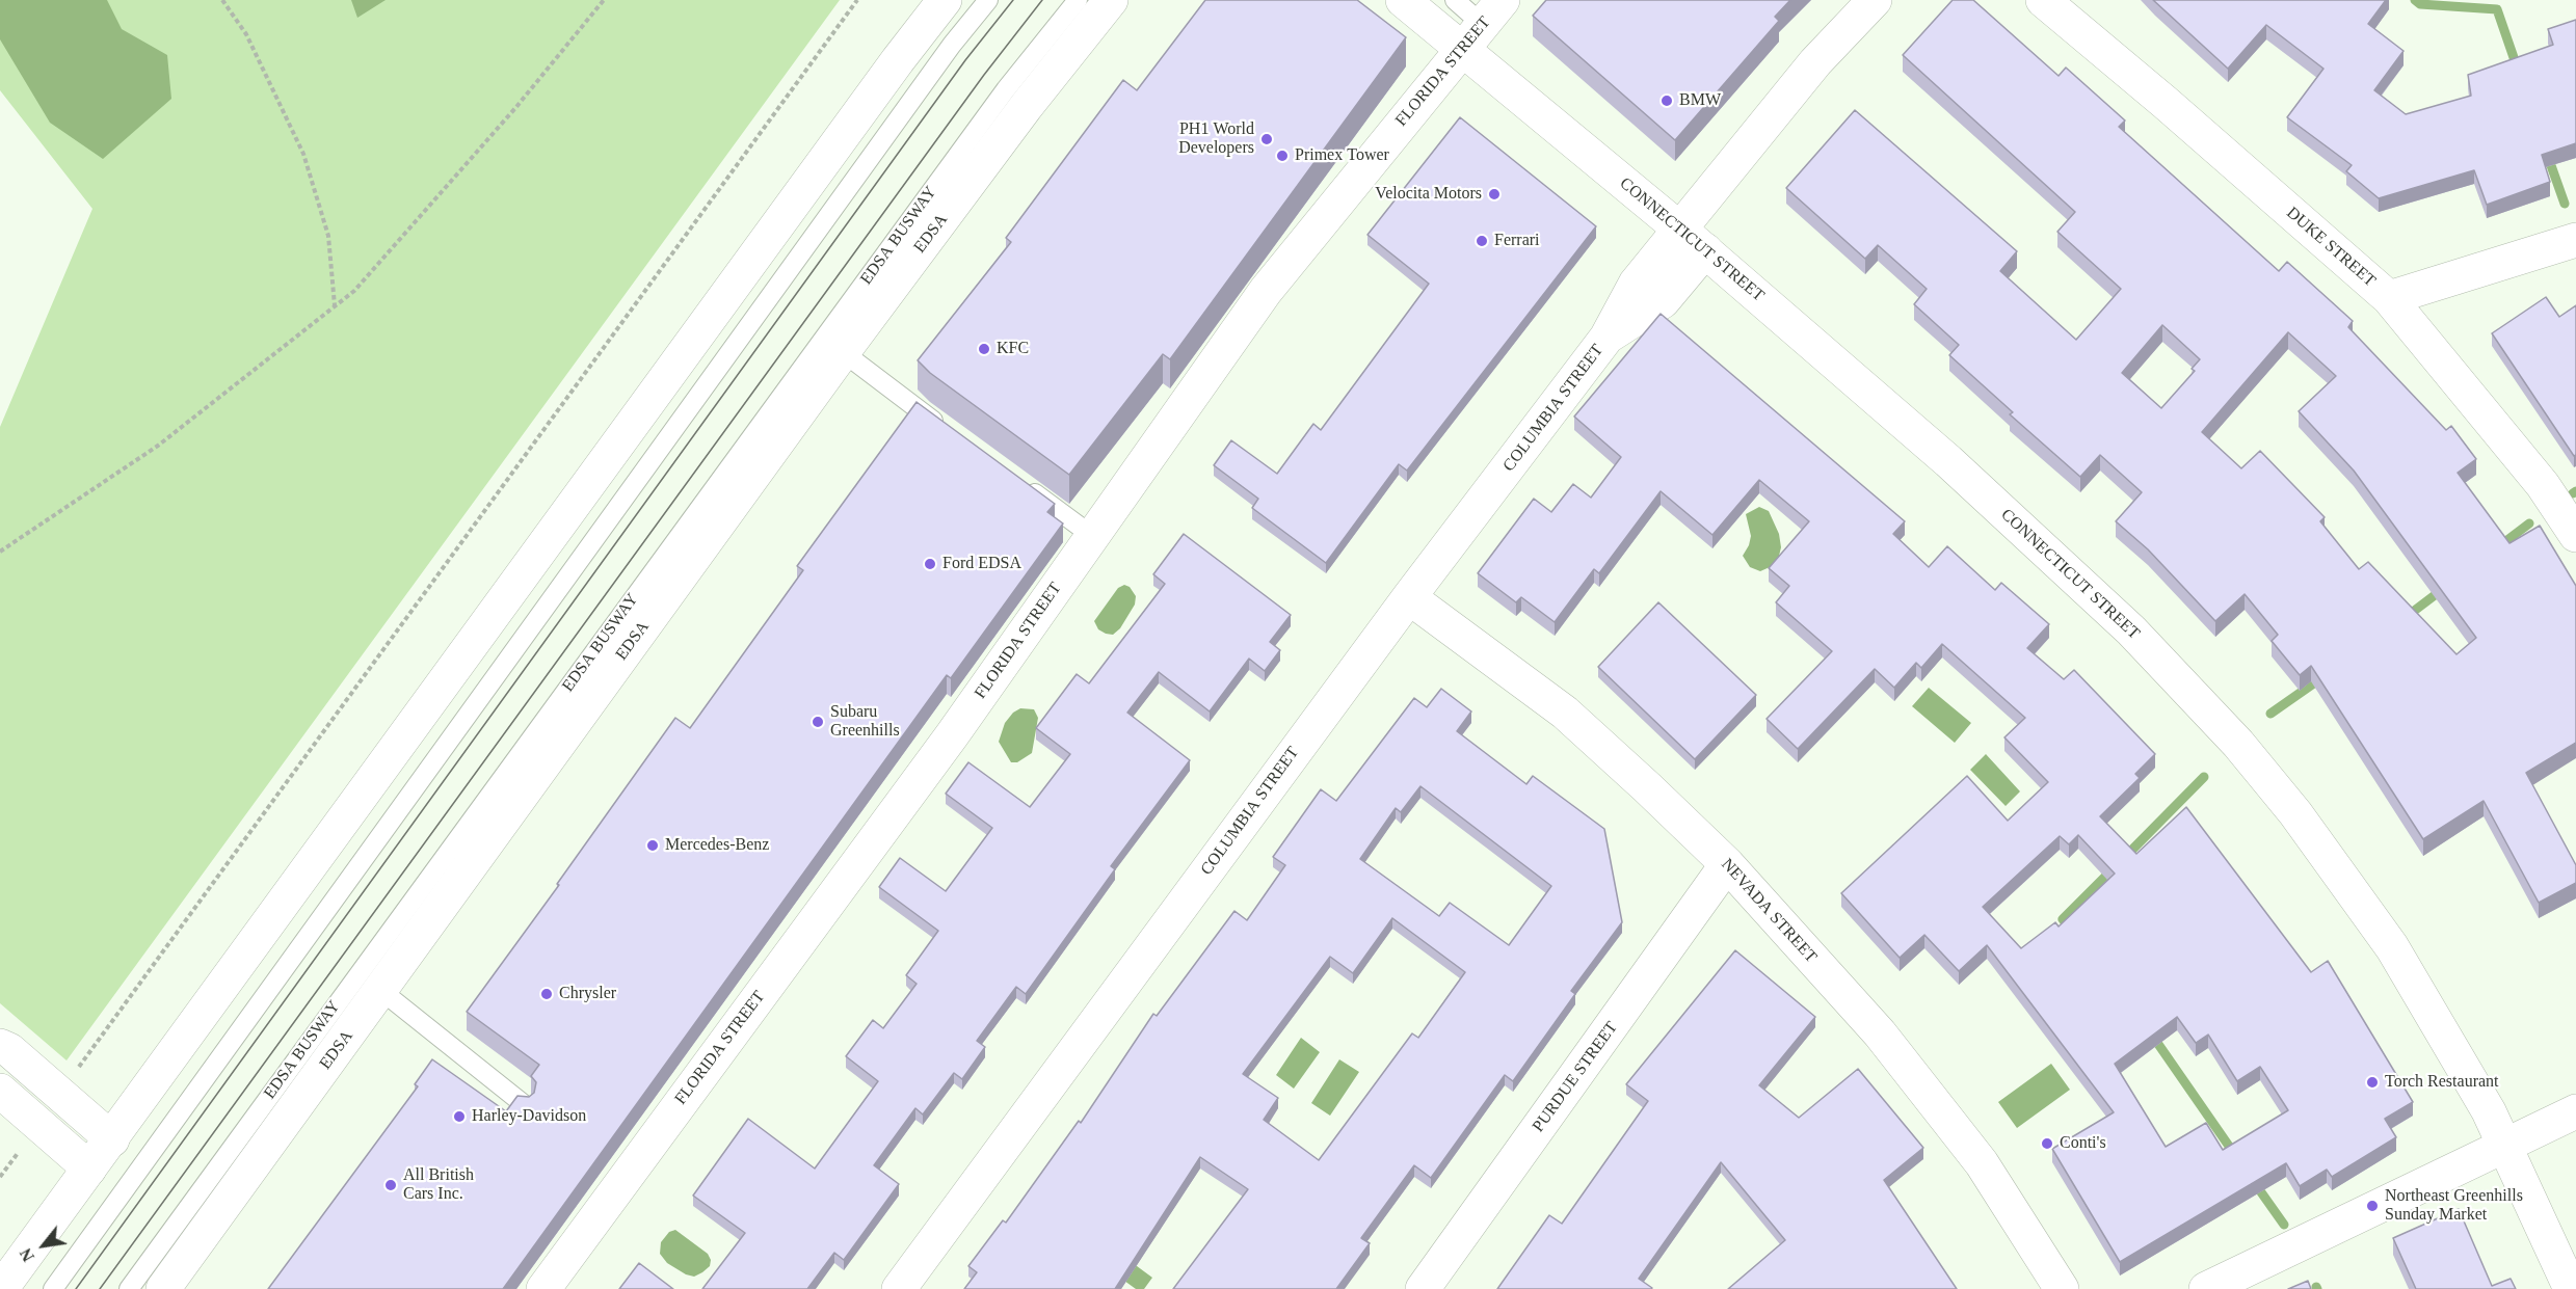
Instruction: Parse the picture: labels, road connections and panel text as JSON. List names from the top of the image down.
{
  "streets": {
    "main road": [
      "FLORIDA STREET",
      "EDSA",
      "CONNECTICUT STREET",
      "DUKE STREET",
      "COLUMBIA STREET",
      "NEVADA STREET",
      "PURDUE STREET"
    ],
    "lane": ["EDSA BUSWAY"]
  },
  "crossings": [
    ["FLORIDA STREET", "CONNECTICUT STREET"],
    ["CONNECTICUT STREET", "COLUMBIA STREET"],
    ["COLUMBIA STREET", "NEVADA STREET"],
    ["NEVADA STREET", "PURDUE STREET"]
  ],
  "places": [
    "BMW",
    "PH1 World Developers",
    "Primex Tower",
    "Velocita Motors",
    "Ferrari",
    "KFC",
    "Ford EDSA",
    "Subaru Greenhills",
    "Mercedes-Benz",
    "Chrysler",
    "Torch Restaurant",
    "Harley-Davidson",
    "Conti's",
    "All British Cars Inc.",
    "Northeast Greenhills Sunday Market"
  ],
  "north": "bottom left"
}
